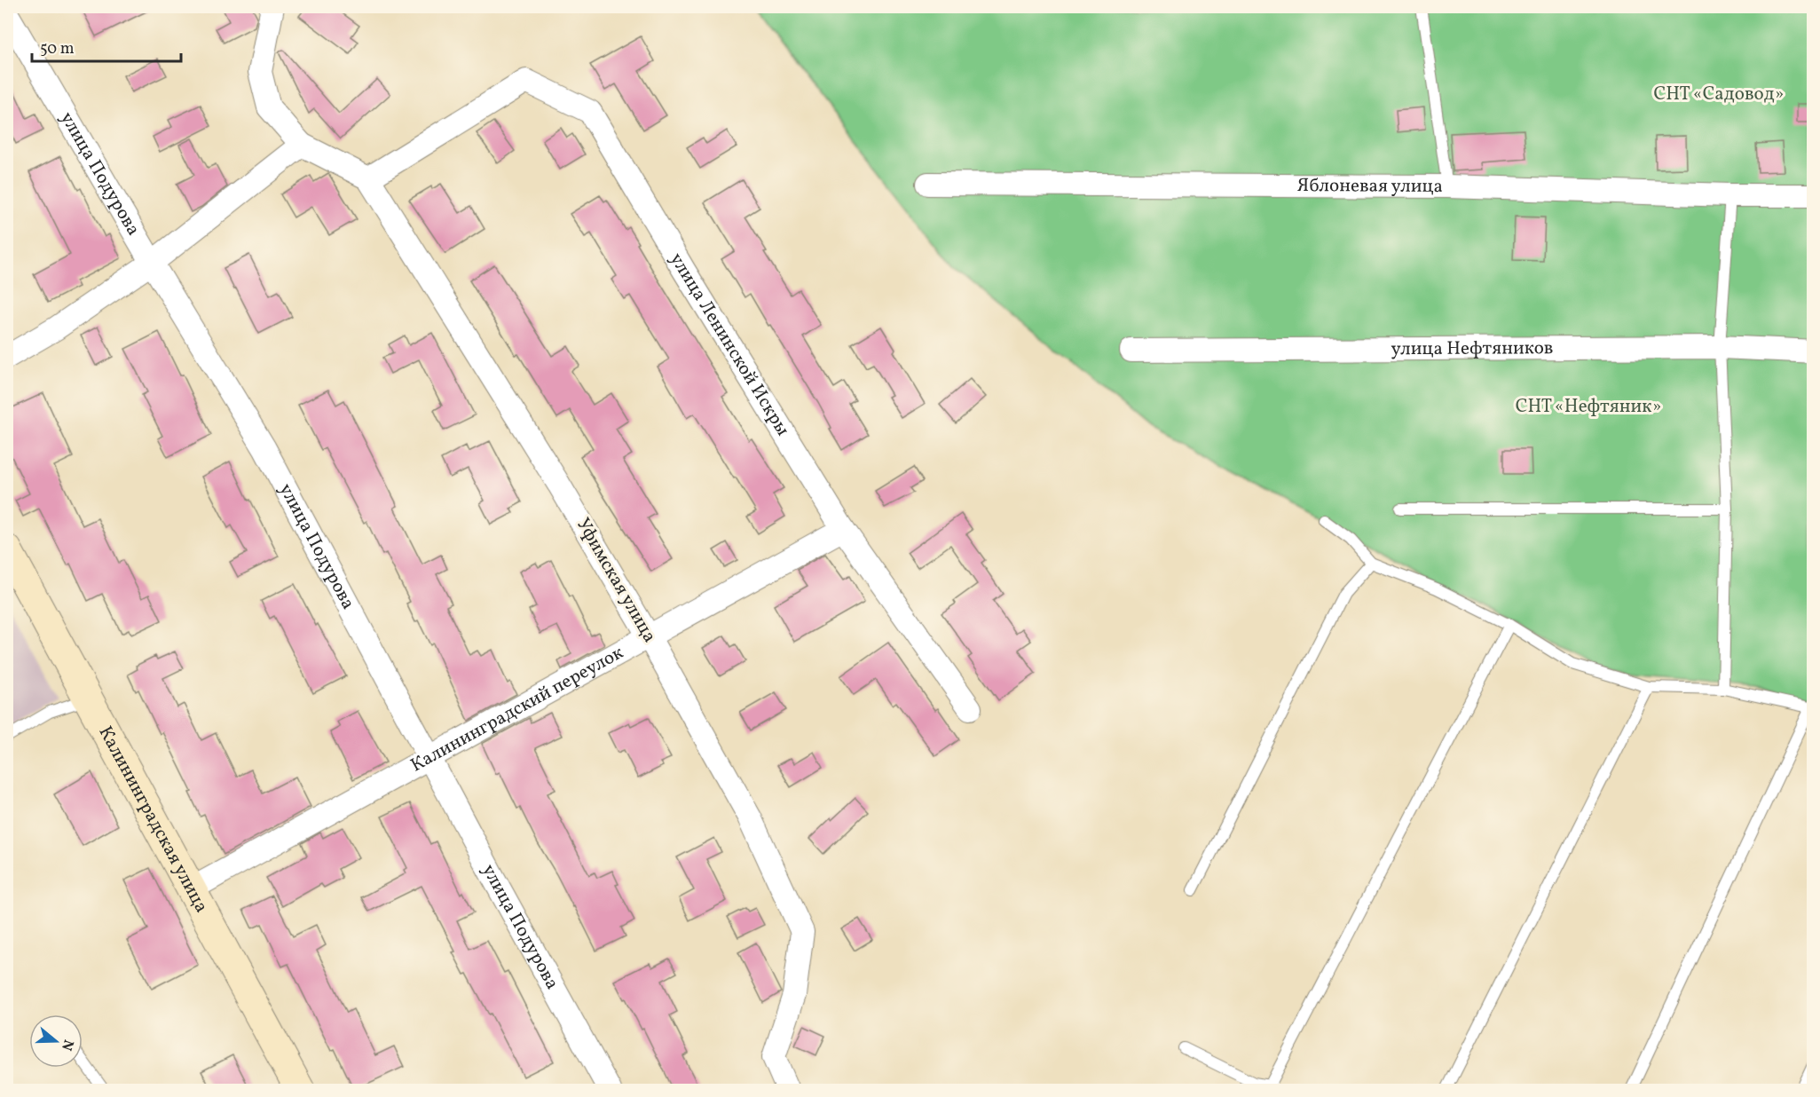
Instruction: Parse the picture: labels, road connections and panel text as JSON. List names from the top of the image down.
{
  "streets": {
    "street": [
      "улица Подурова",
      "Яблоневая улица",
      "улица Ленинской Искры",
      "улица Нефтяников",
      "Уфимская улица",
      "Калининградский переулок",
      "Калининградская улица"
    ]
  },
  "crossings": [
    ["улица Подурова", "Калининградский переулок"],
    ["улица Ленинской Искры", "Уфимская улица"],
    ["улица Ленинской Искры", "Калининградский переулок"],
    ["Уфимская улица", "Калининградский переулок"],
    ["Калининградский переулок", "Калининградская улица"]
  ],
  "parks": ["СНТ «Садовод»", "СНТ «Нефтяник»"],
  "scale_bar": "50 m",
  "north": "right"
}
